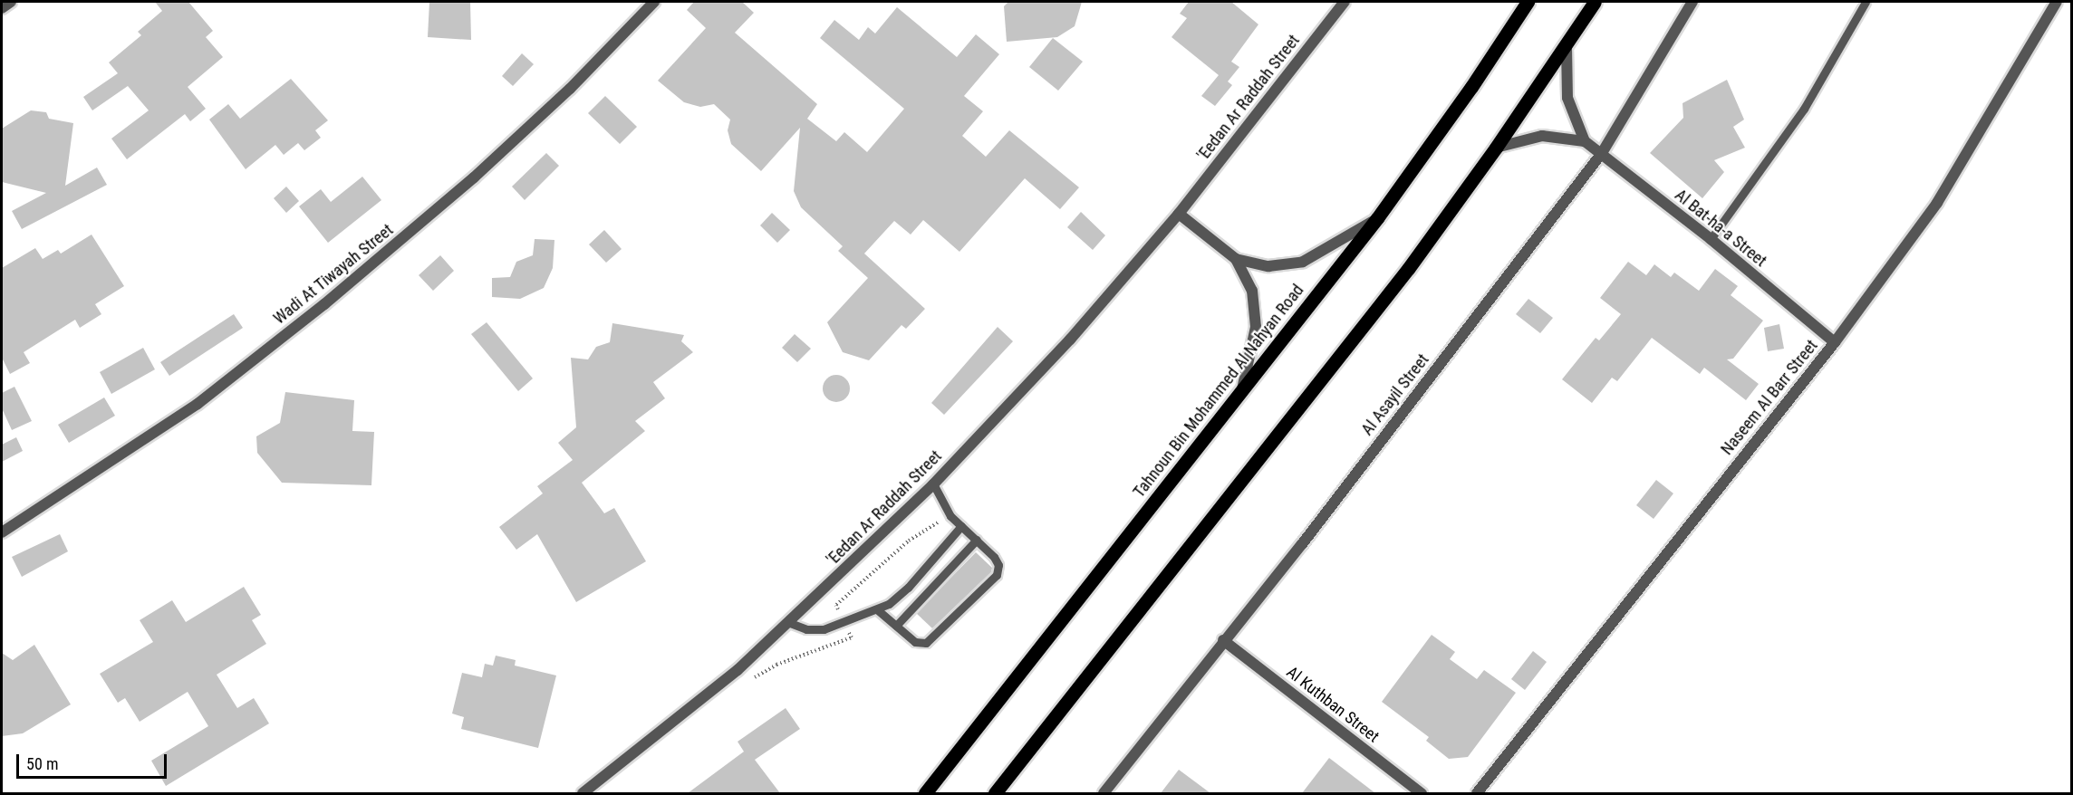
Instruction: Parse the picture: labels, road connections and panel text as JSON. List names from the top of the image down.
{
  "streets": {
    "main road": ["Tahnoun Bin Mohammed Al Nahyan Road"],
    "street": [
      "'Eedan Ar Raddah Street",
      "Al Bat-ha-a Street",
      "Wadi At Tiwayah Street",
      "Al Asayil Street",
      "Naseem Al Barr Street",
      "Al Kuthban Street"
    ]
  },
  "crossings": [
    ["Al Bat-ha-a Street", "Al Asayil Street"],
    ["Al Bat-ha-a Street", "Naseem Al Barr Street"],
    ["Al Asayil Street", "Al Kuthban Street"]
  ],
  "scale_bar": "50 m"
}
